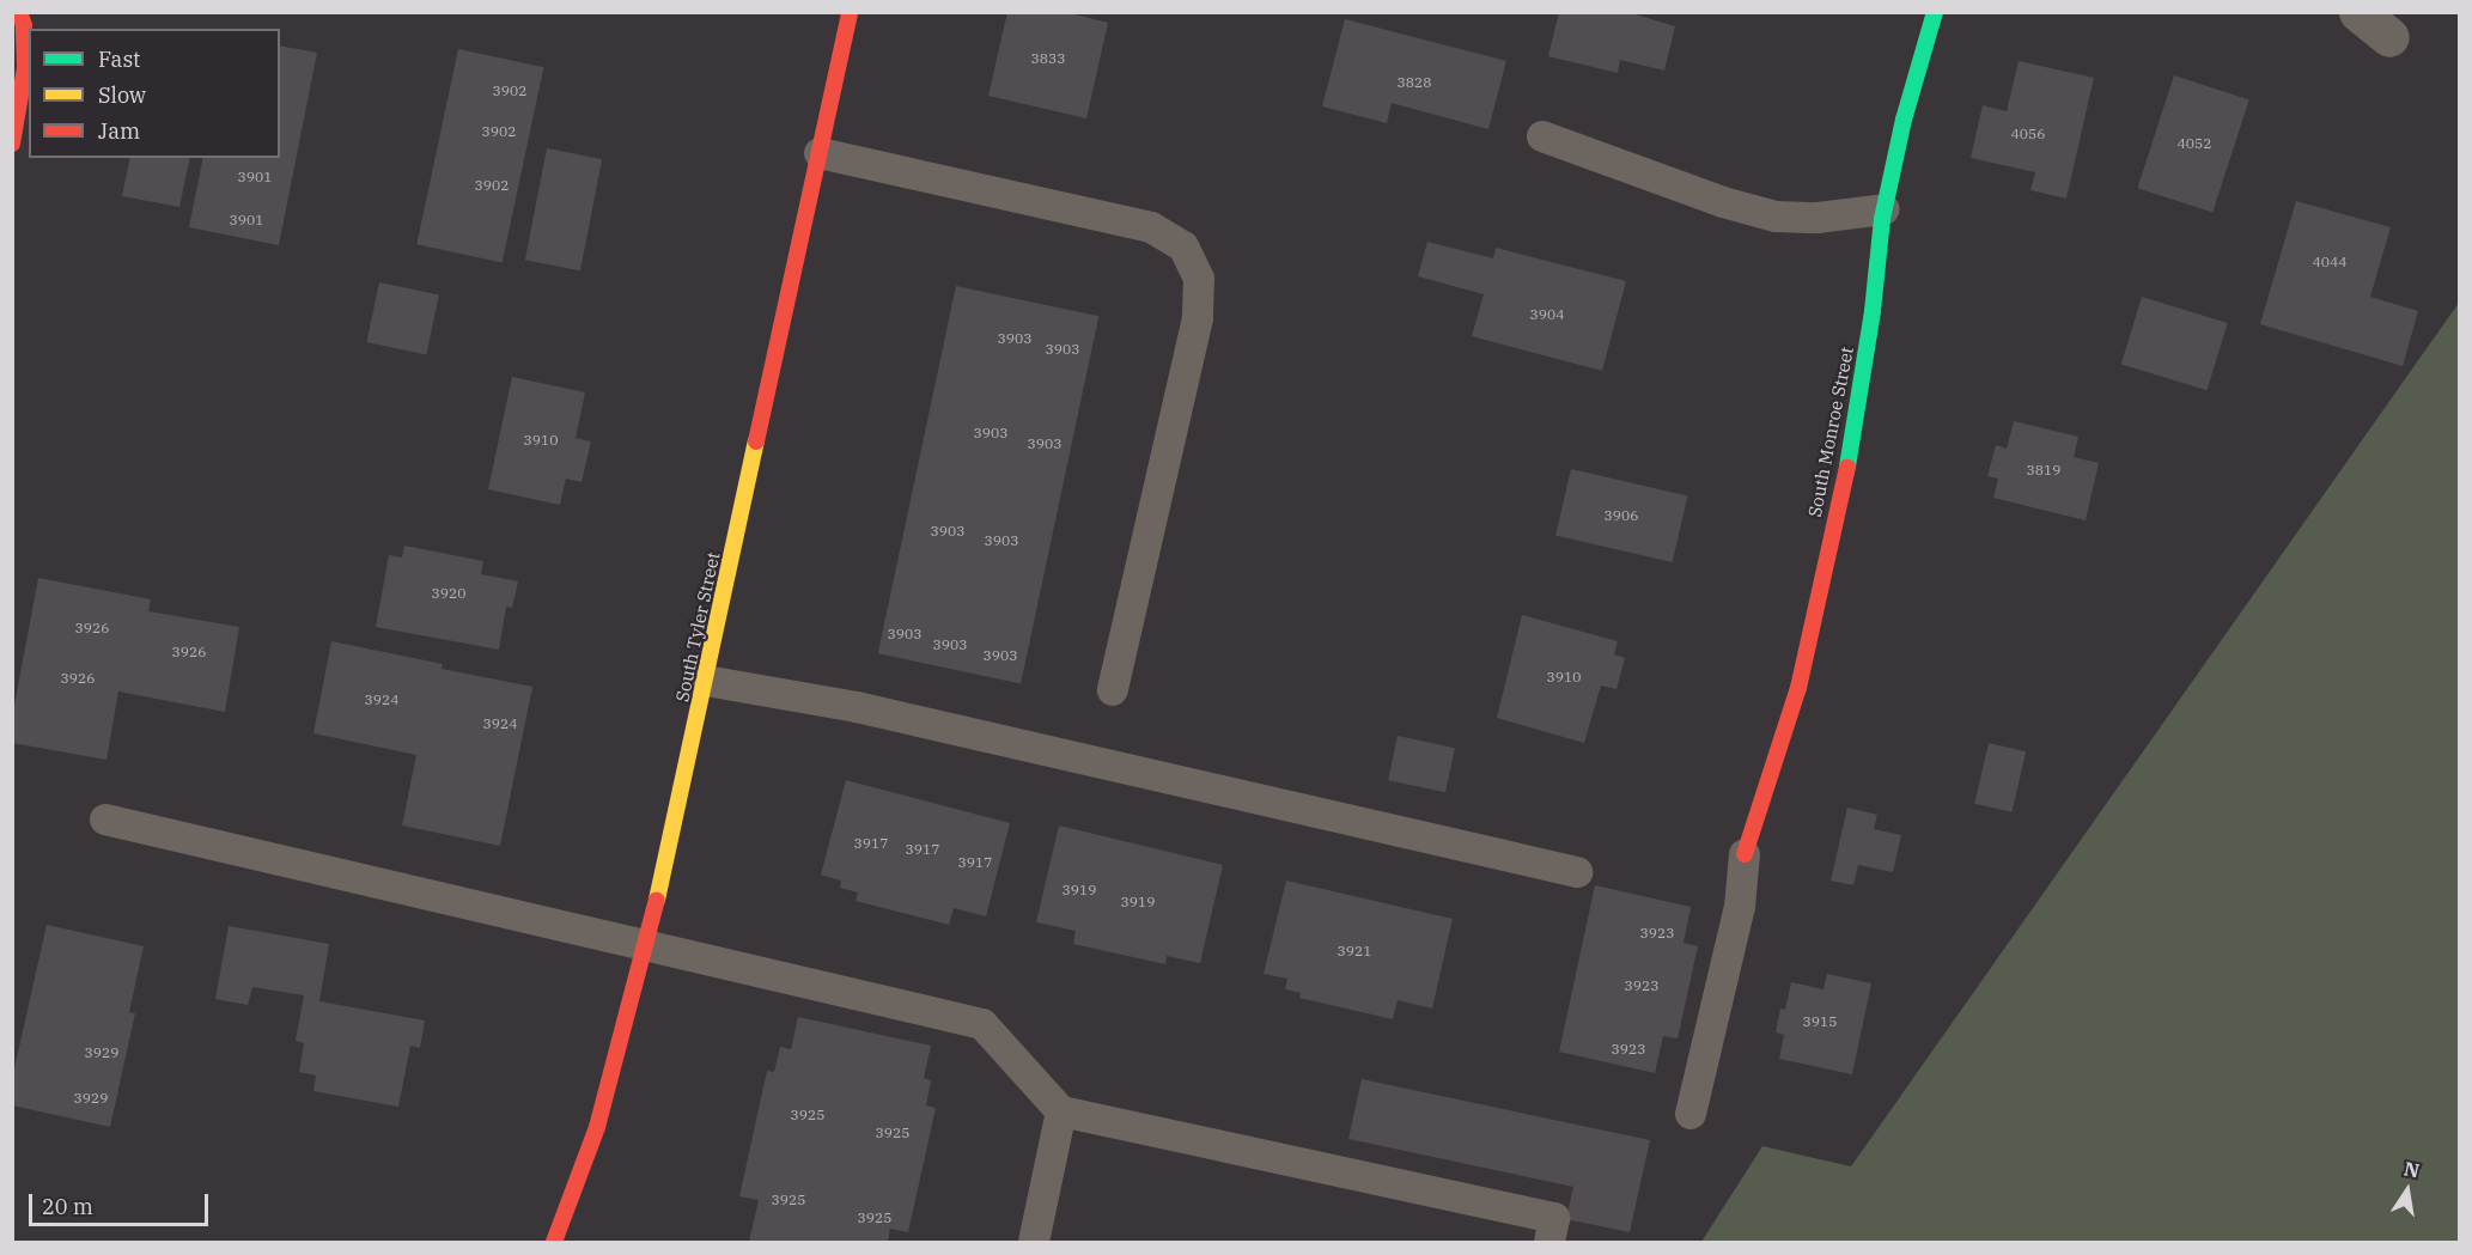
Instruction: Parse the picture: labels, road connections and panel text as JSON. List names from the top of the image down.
{
  "streets": {
    "main road": ["South Monroe Street", "South Tyler Street"]
  },
  "house_numbers": [
    "3833",
    "3828",
    "3902",
    "3902",
    "4056",
    "4052",
    "3901",
    "3902",
    "3901",
    "4044",
    "3904",
    "3903",
    "3903",
    "3903",
    "3910",
    "3903",
    "3819",
    "3906",
    "3903",
    "3903",
    "3920",
    "3926",
    "3903",
    "3903",
    "3926",
    "3903",
    "3910",
    "3926",
    "3924",
    "3924",
    "3917",
    "3917",
    "3917",
    "3919",
    "3919",
    "3923",
    "3921",
    "3923",
    "3915",
    "3923",
    "3929",
    "3929",
    "3925",
    "3925",
    "3925",
    "3925"
  ],
  "legend": ["Fast", "Slow", "Jam"],
  "scale_bar": "20 m",
  "north": "top"
}
